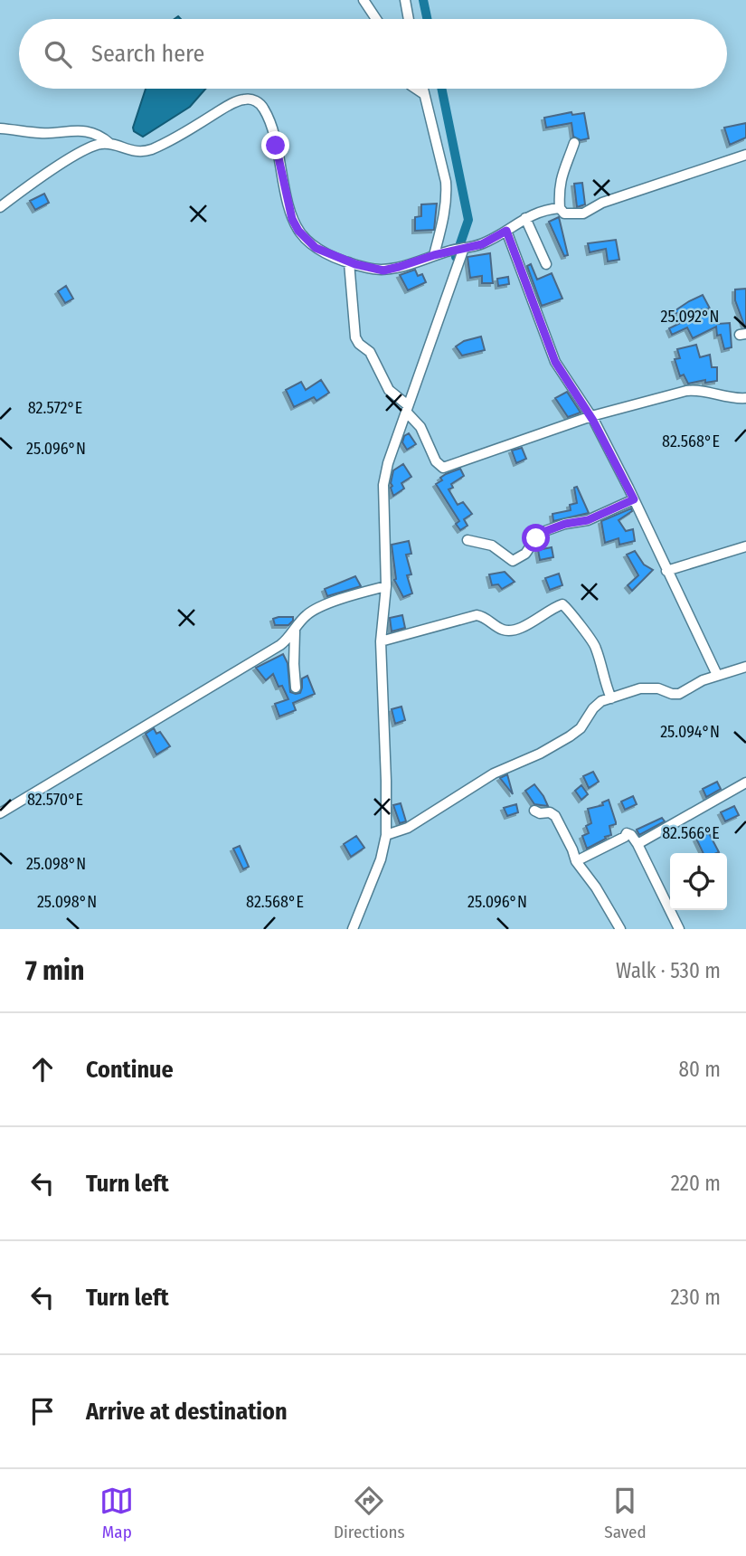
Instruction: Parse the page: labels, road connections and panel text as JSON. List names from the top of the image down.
{
  "page": {
    "search": "Search here",
    "heading": ["7 min", "Walk · 530 m"],
    "list": [
      ["Continue", "80 m"],
      ["Turn left", "220 m"],
      ["Turn left", "230 m"],
      "Arrive at destination"
    ],
    "nav": ["Map", "Directions", "Saved"]
  },
  "coordinates": [
    "25.092°N",
    "82.572°E",
    "82.568°E",
    "25.096°N",
    "25.094°N",
    "82.570°E",
    "82.566°E",
    "25.098°N"
  ]
}
